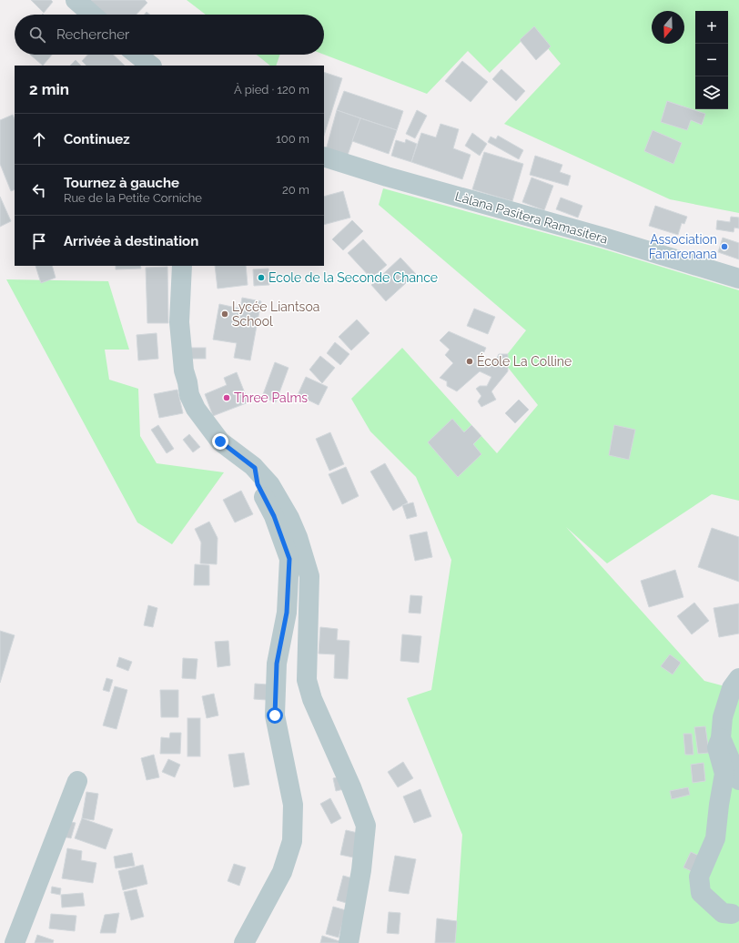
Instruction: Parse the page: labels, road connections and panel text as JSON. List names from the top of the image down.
{
  "streets": {
    "street": ["Làlana Pasitera Ramasitera"]
  },
  "places": [
    "Association Fanarenana",
    "Ecole de la Seconde Chance",
    "Lycée Liantsoa School",
    "École La Colline",
    "Three Palms"
  ],
  "north": "bottom",
  "page": {
    "map_buttons": ["+", "−"],
    "search": "Rechercher",
    "heading": ["2 min", "À pied · 120 m"],
    "list": [
      ["Continuez", "100 m"],
      ["Tournez à gauche", "Rue de la Petite Corniche", "20 m"],
      "Arrivée à destination"
    ]
  }
}
